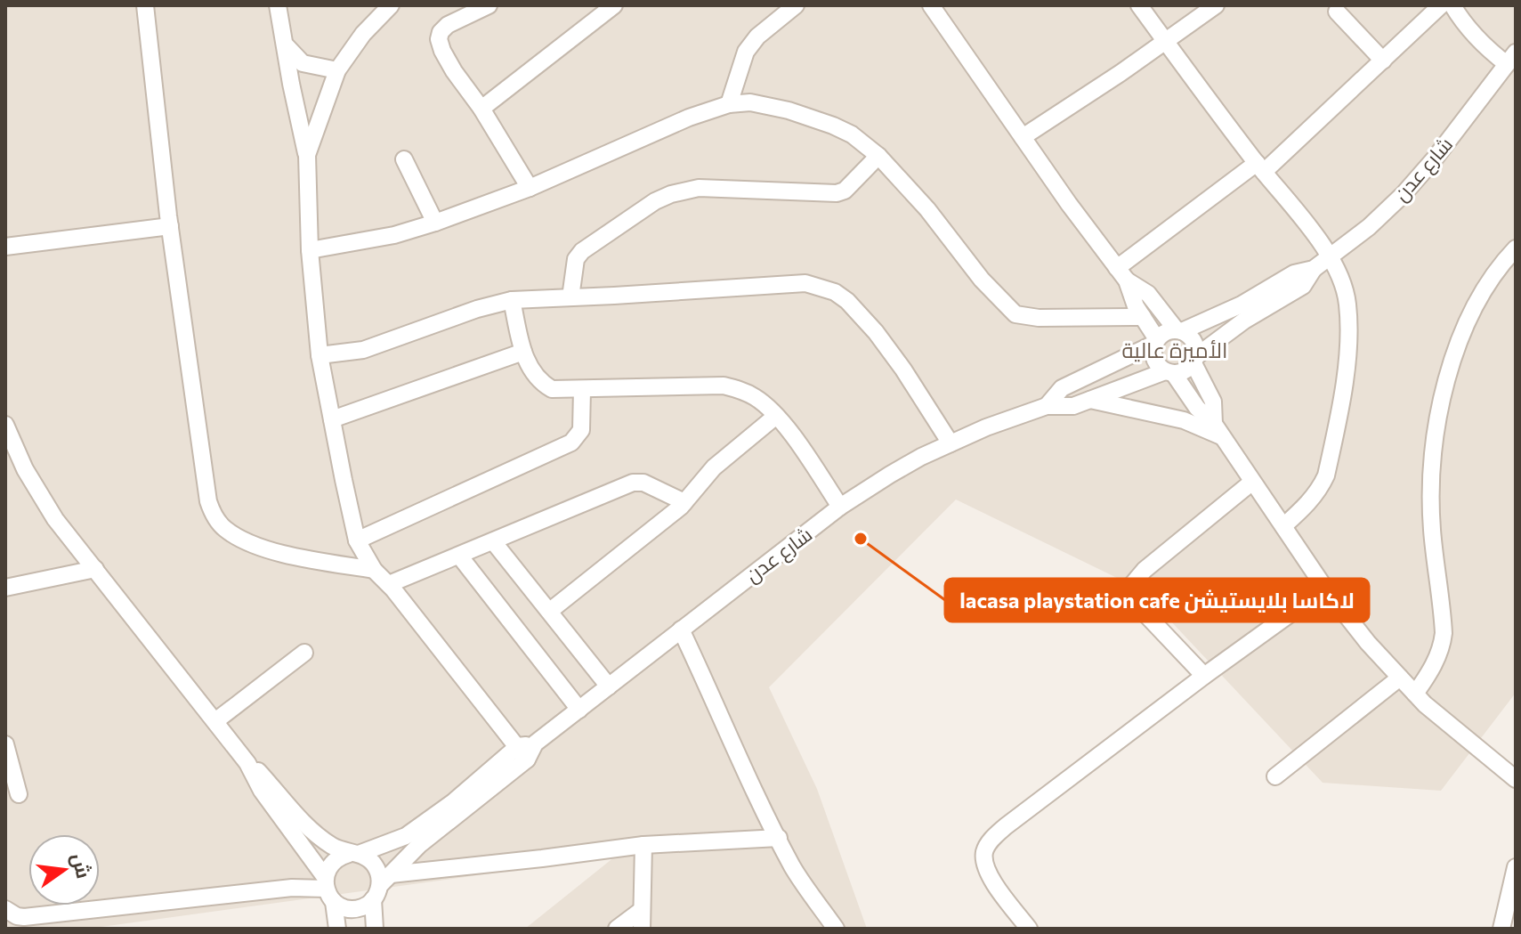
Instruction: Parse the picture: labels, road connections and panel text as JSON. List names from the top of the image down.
{
  "streets": {
    "street": ["شارع عدن"]
  },
  "districts": ["الأميرة عالية"],
  "places": ["lacasa playstation cafe لاكاسا بلايستيشن"],
  "north": "right"
}
